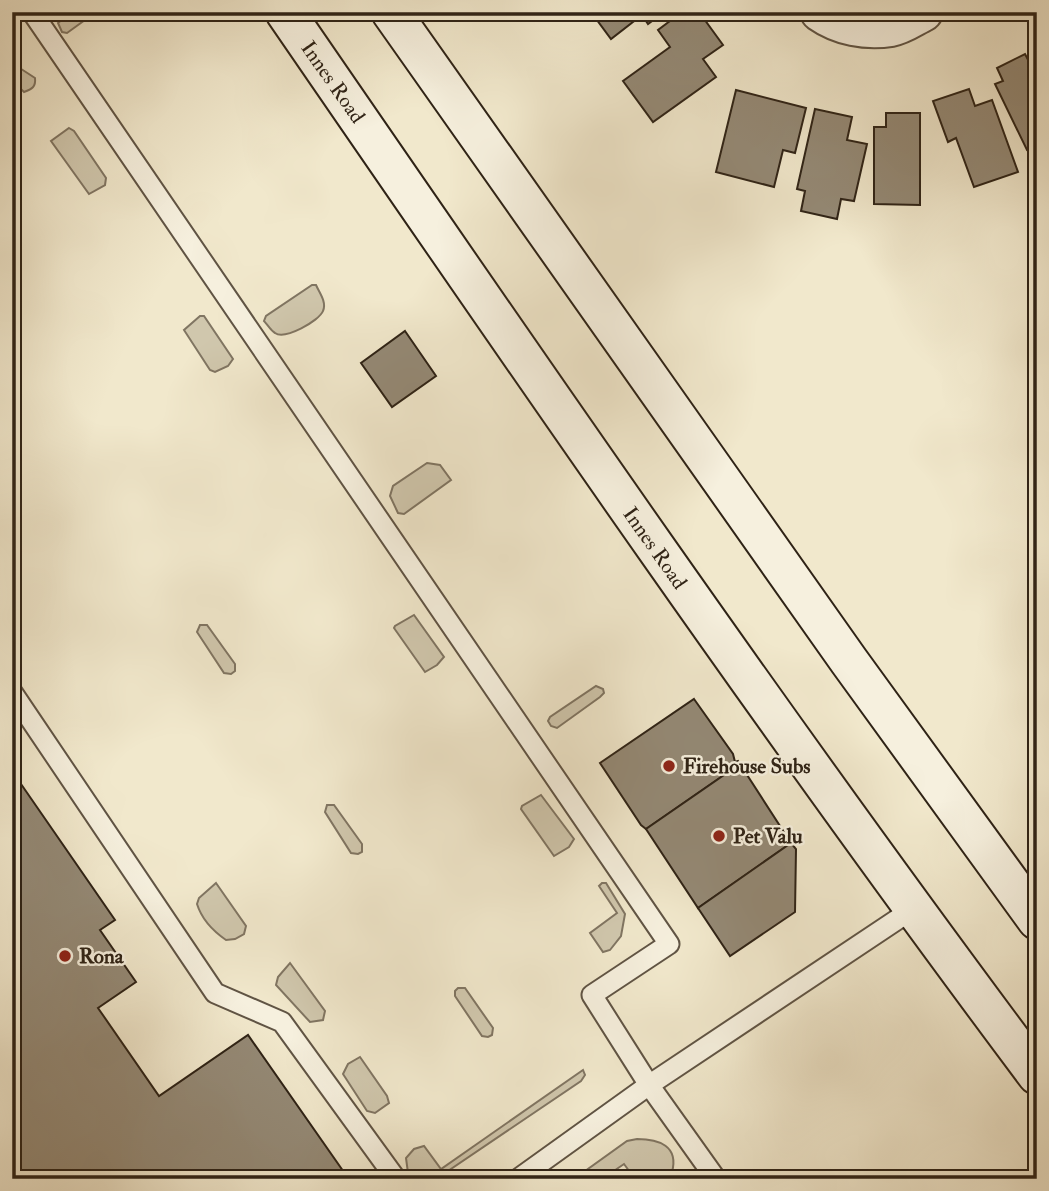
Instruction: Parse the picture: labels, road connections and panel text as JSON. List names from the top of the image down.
{
  "streets": {
    "main road": ["Innes Road"]
  },
  "places": ["Firehouse Subs", "Pet Valu", "Rona"]
}
